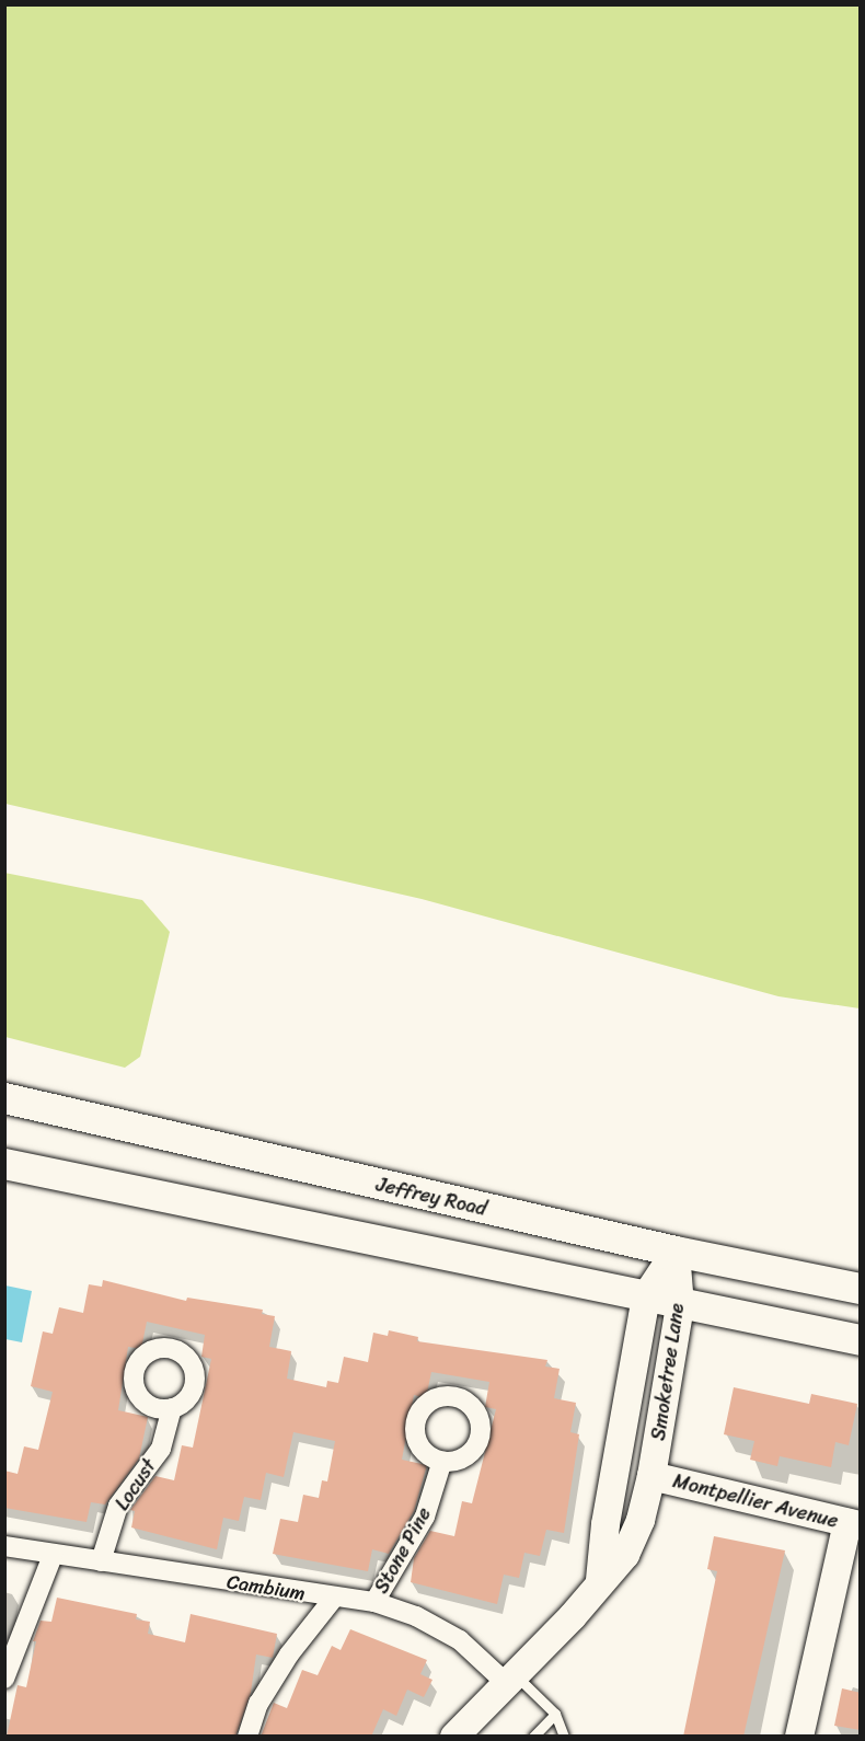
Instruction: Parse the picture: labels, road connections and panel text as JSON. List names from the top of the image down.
{
  "streets": {
    "main road": ["Jeffrey Road"],
    "street": [
      "Smoketree Lane",
      "Locust",
      "Montpellier Avenue",
      "Stone Pine",
      "Cambium"
    ]
  },
  "crossings": [
    ["Jeffrey Road", "Smoketree Lane"],
    ["Smoketree Lane", "Montpellier Avenue"],
    ["Smoketree Lane", "Cambium"],
    ["Locust", "Cambium"],
    ["Stone Pine", "Cambium"]
  ]
}
